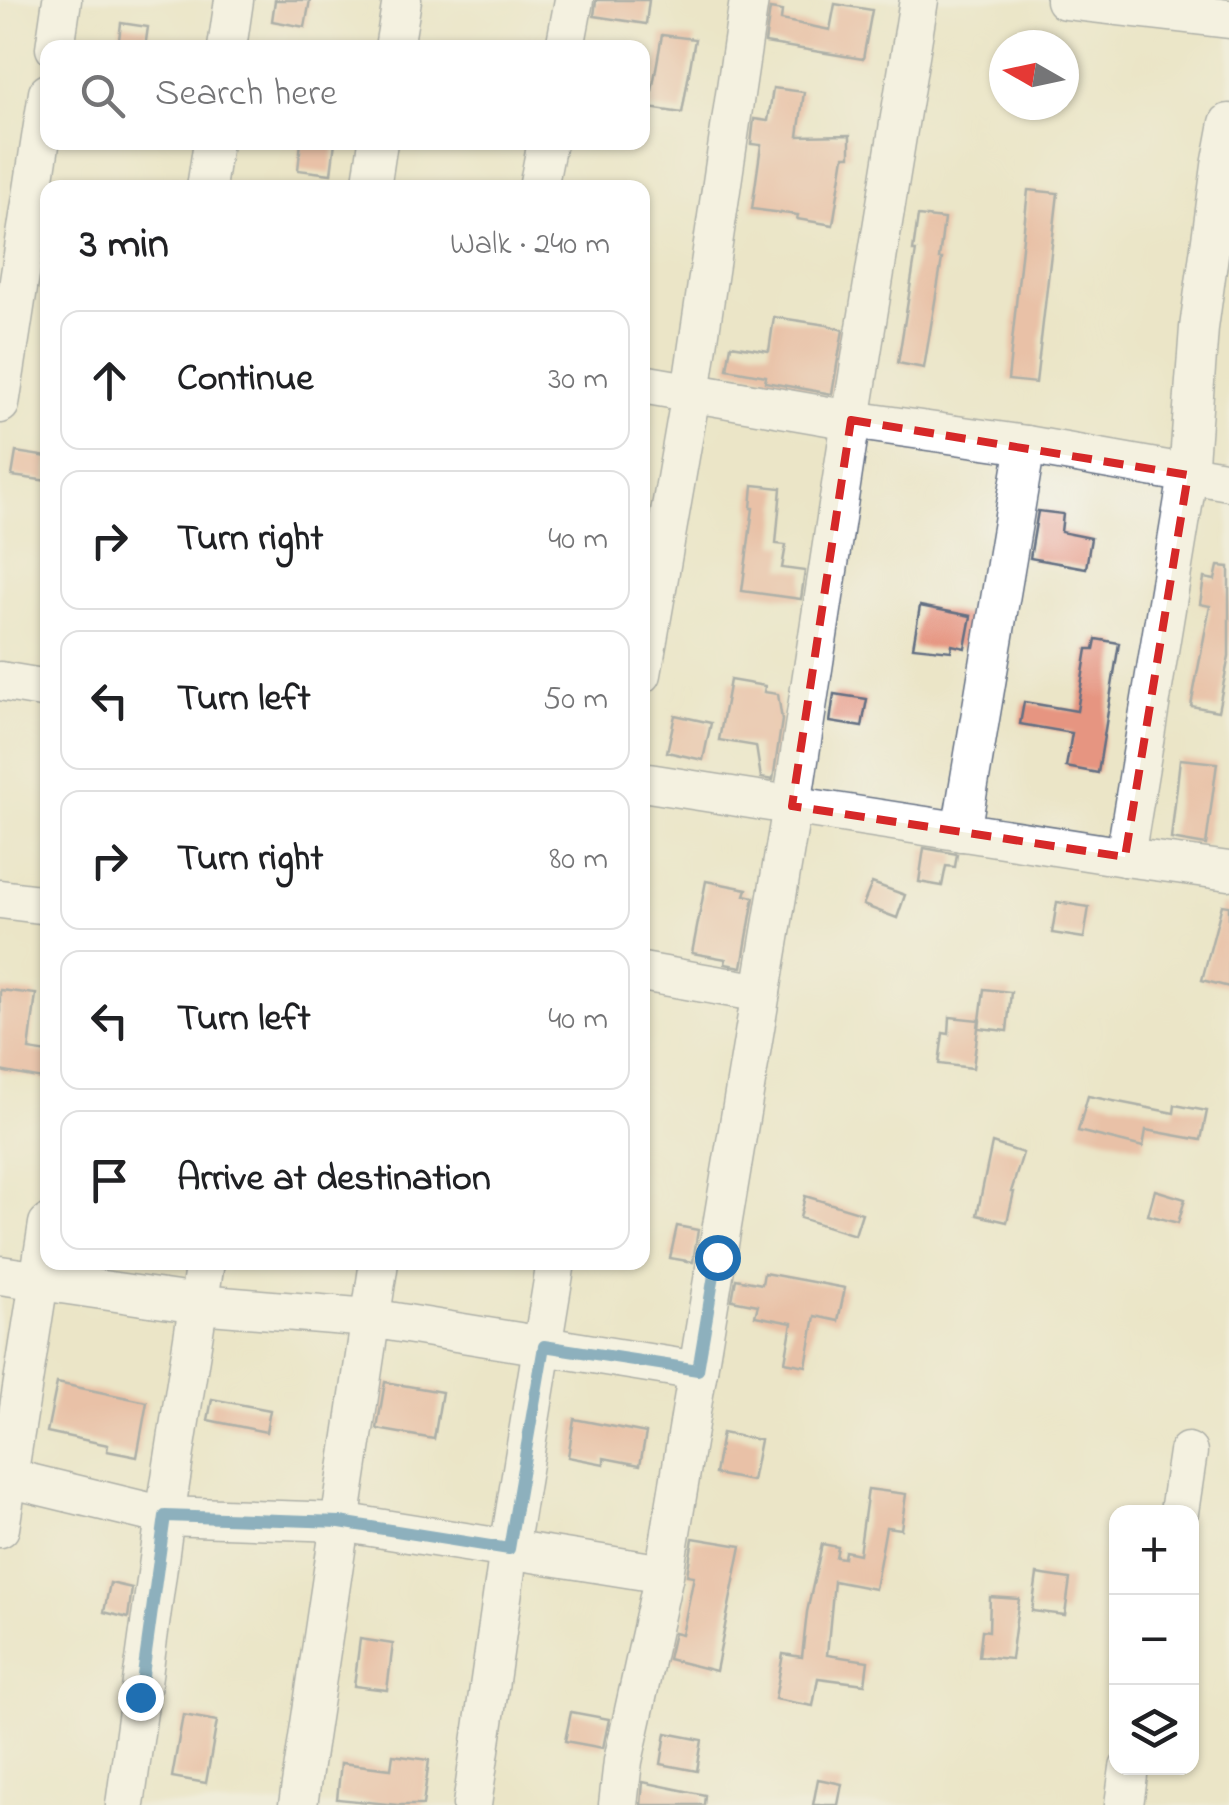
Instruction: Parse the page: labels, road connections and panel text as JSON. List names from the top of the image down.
{
  "north": "left",
  "page": {
    "search": "Search here",
    "heading": ["3 min", "Walk · 240 m"],
    "list": [
      ["Continue", "30 m"],
      ["Turn right", "40 m"],
      ["Turn left", "50 m"],
      ["Turn right", "80 m"],
      ["Turn left", "40 m"],
      "Arrive at destination"
    ],
    "map_buttons": ["+", "−"]
  }
}
